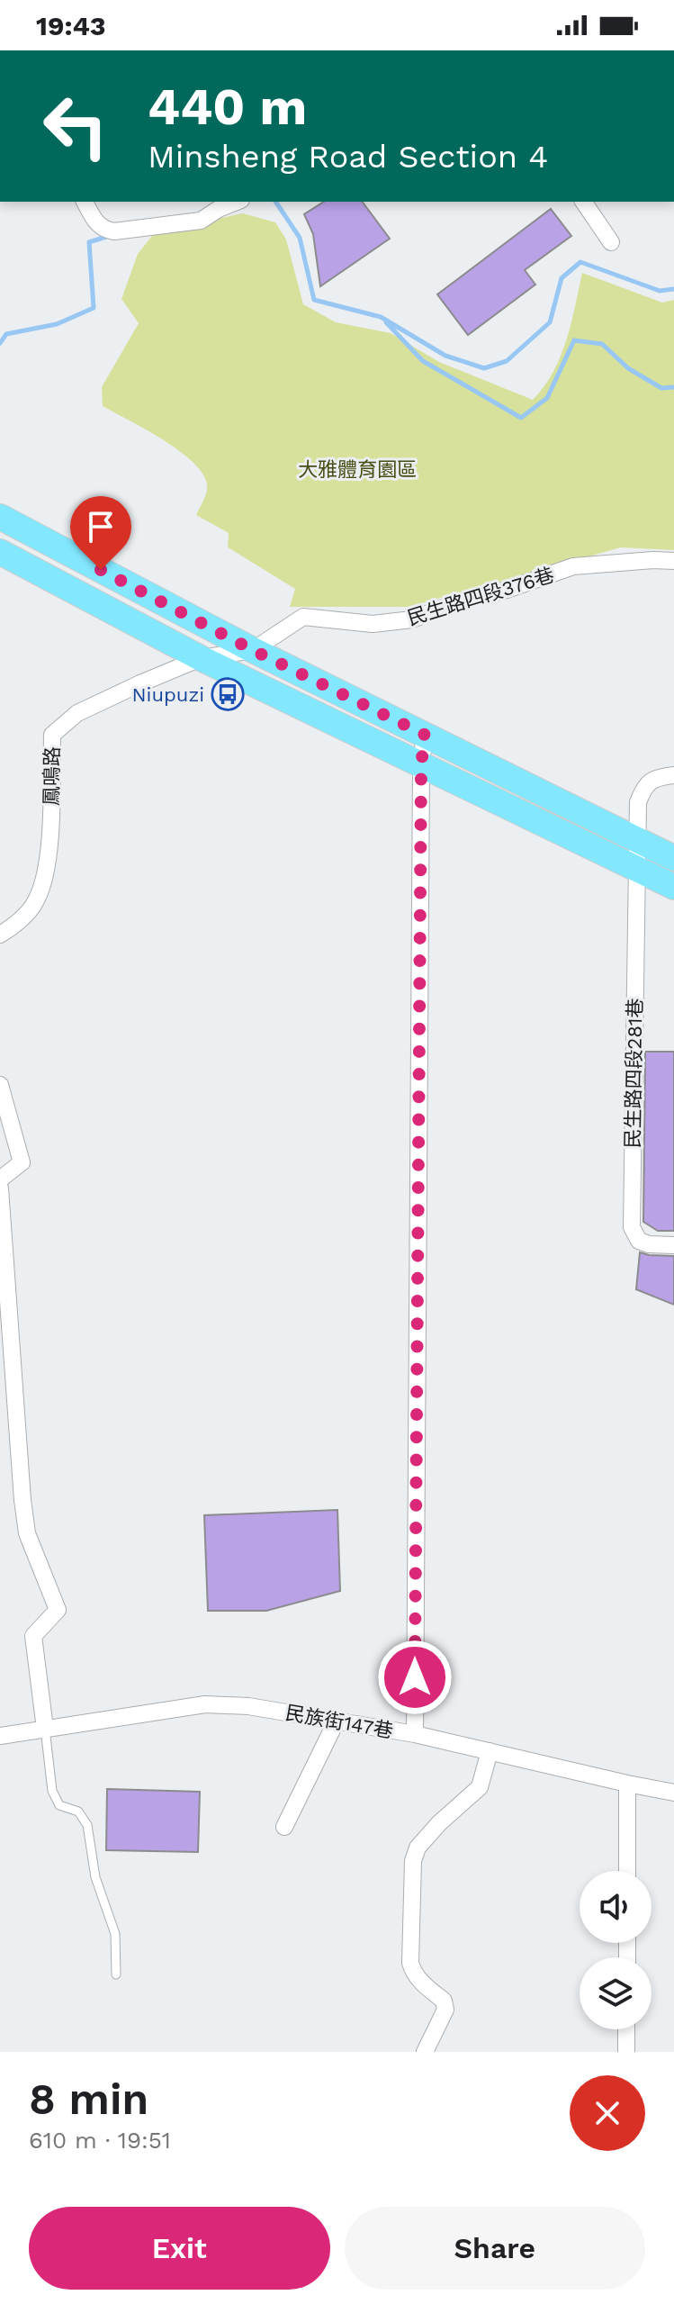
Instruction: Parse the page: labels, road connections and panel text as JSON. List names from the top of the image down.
{
  "streets": {
    "street": [
      "民生路四段376巷",
      "鳳鳴路",
      "民生路四段281巷",
      "民族街147巷"
    ]
  },
  "crossings": [
    ["民生路四段376巷", "鳳鳴路"]
  ],
  "parks": ["大雅體育園區"],
  "places": {
    "bus stop": ["Niupuzi"]
  },
  "page": {
    "status": "19:43",
    "turn": ["440 m", "Minsheng Road Section 4"],
    "heading": ["8 min", "610 m · 19:51"],
    "buttons": ["Exit", "Share"]
  }
}
